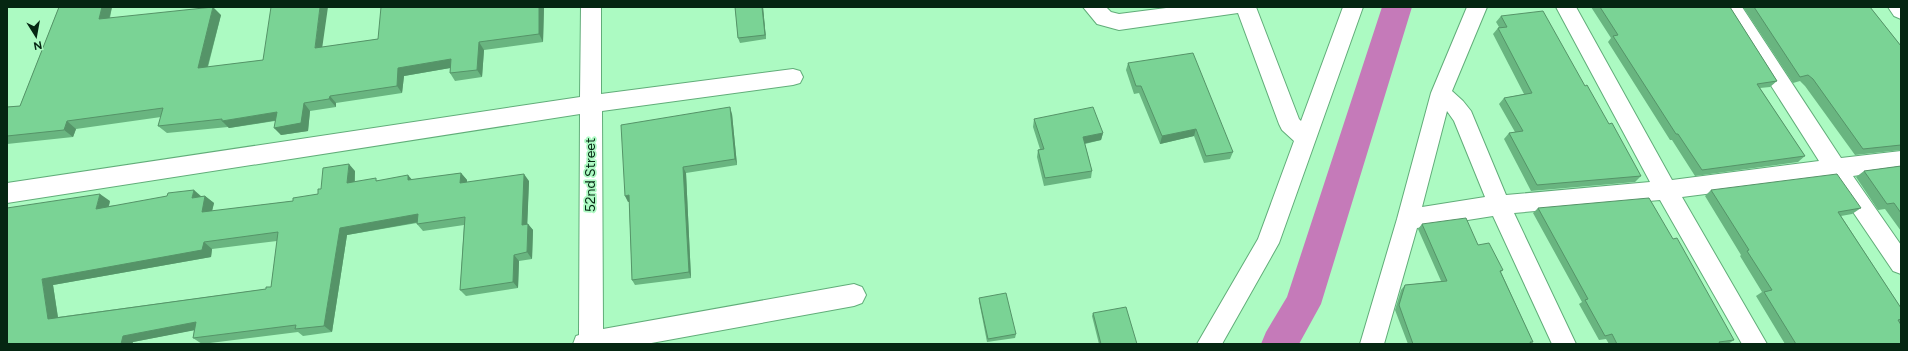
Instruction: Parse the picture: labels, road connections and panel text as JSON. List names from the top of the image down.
{
  "streets": {
    "street": ["52nd Street"]
  },
  "north": "bottom"
}
